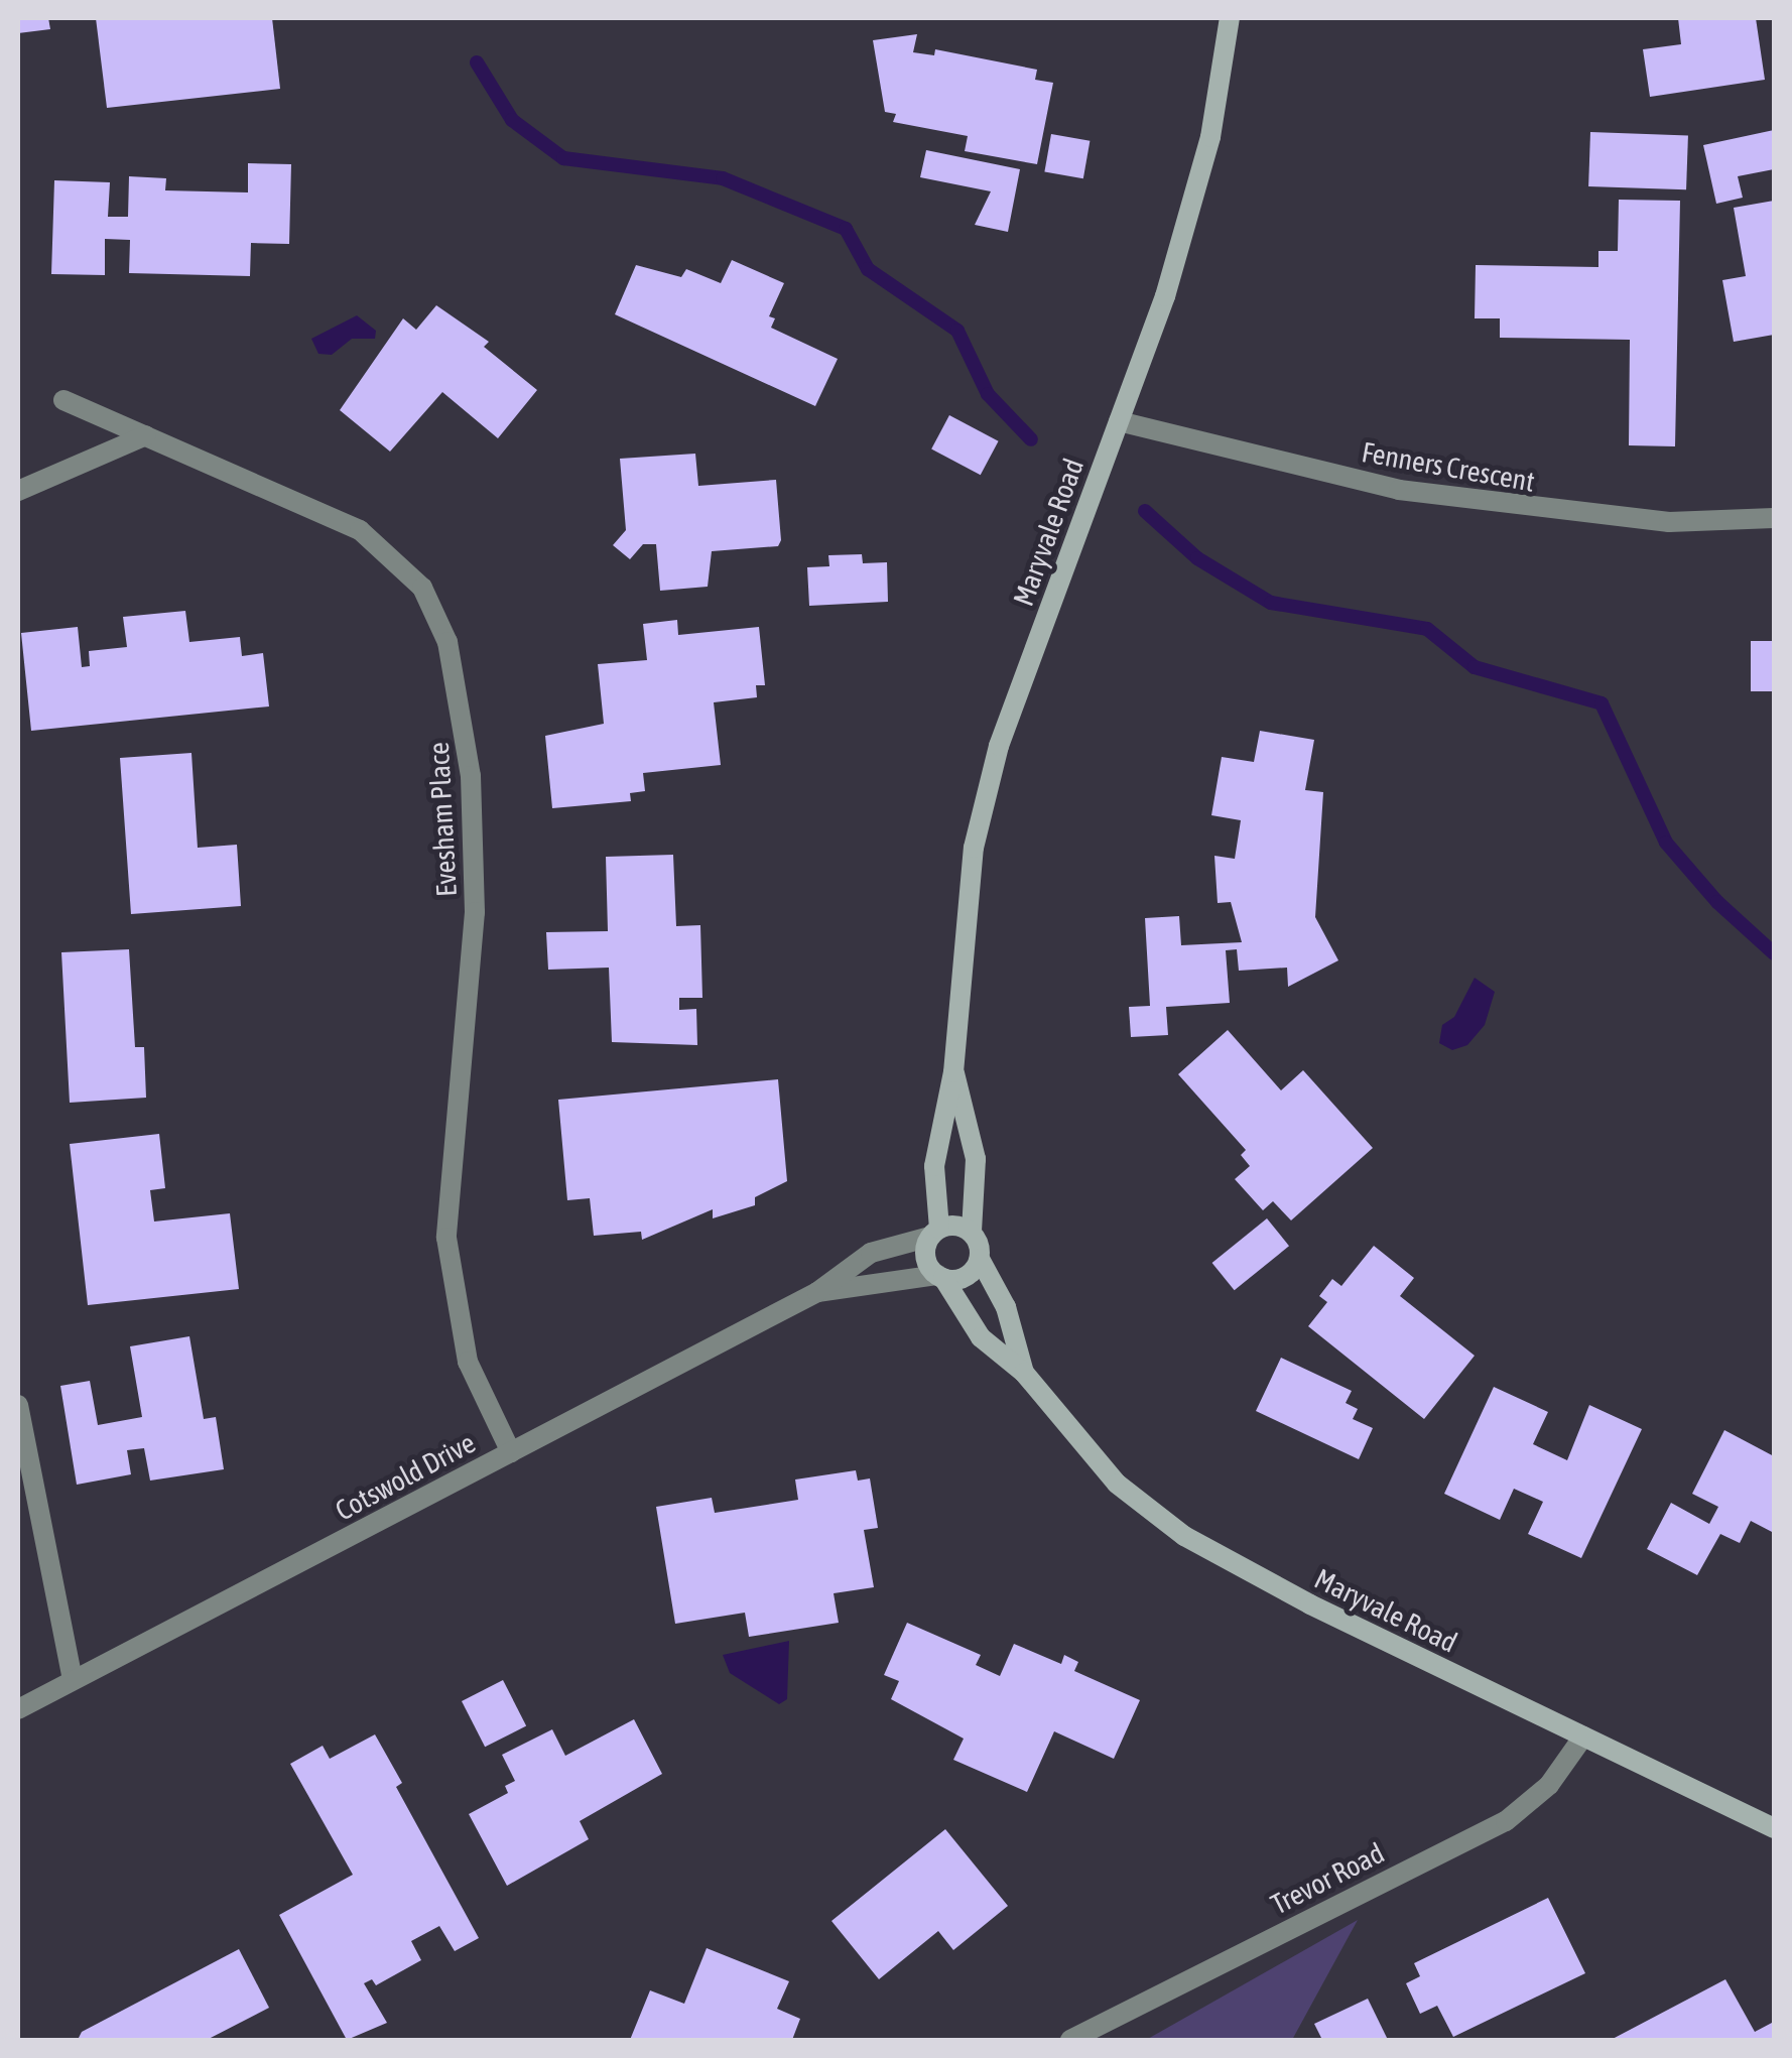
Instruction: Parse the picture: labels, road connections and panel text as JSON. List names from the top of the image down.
{
  "streets": {
    "street": [
      "Fenners Crescent",
      "Maryvale Road",
      "Evesham Place",
      "Cotswold Drive",
      "Trevor Road"
    ]
  },
  "crossings": [
    ["Fenners Crescent", "Maryvale Road"],
    ["Maryvale Road", "Cotswold Drive"],
    ["Maryvale Road", "Trevor Road"],
    ["Evesham Place", "Cotswold Drive"]
  ]
}
